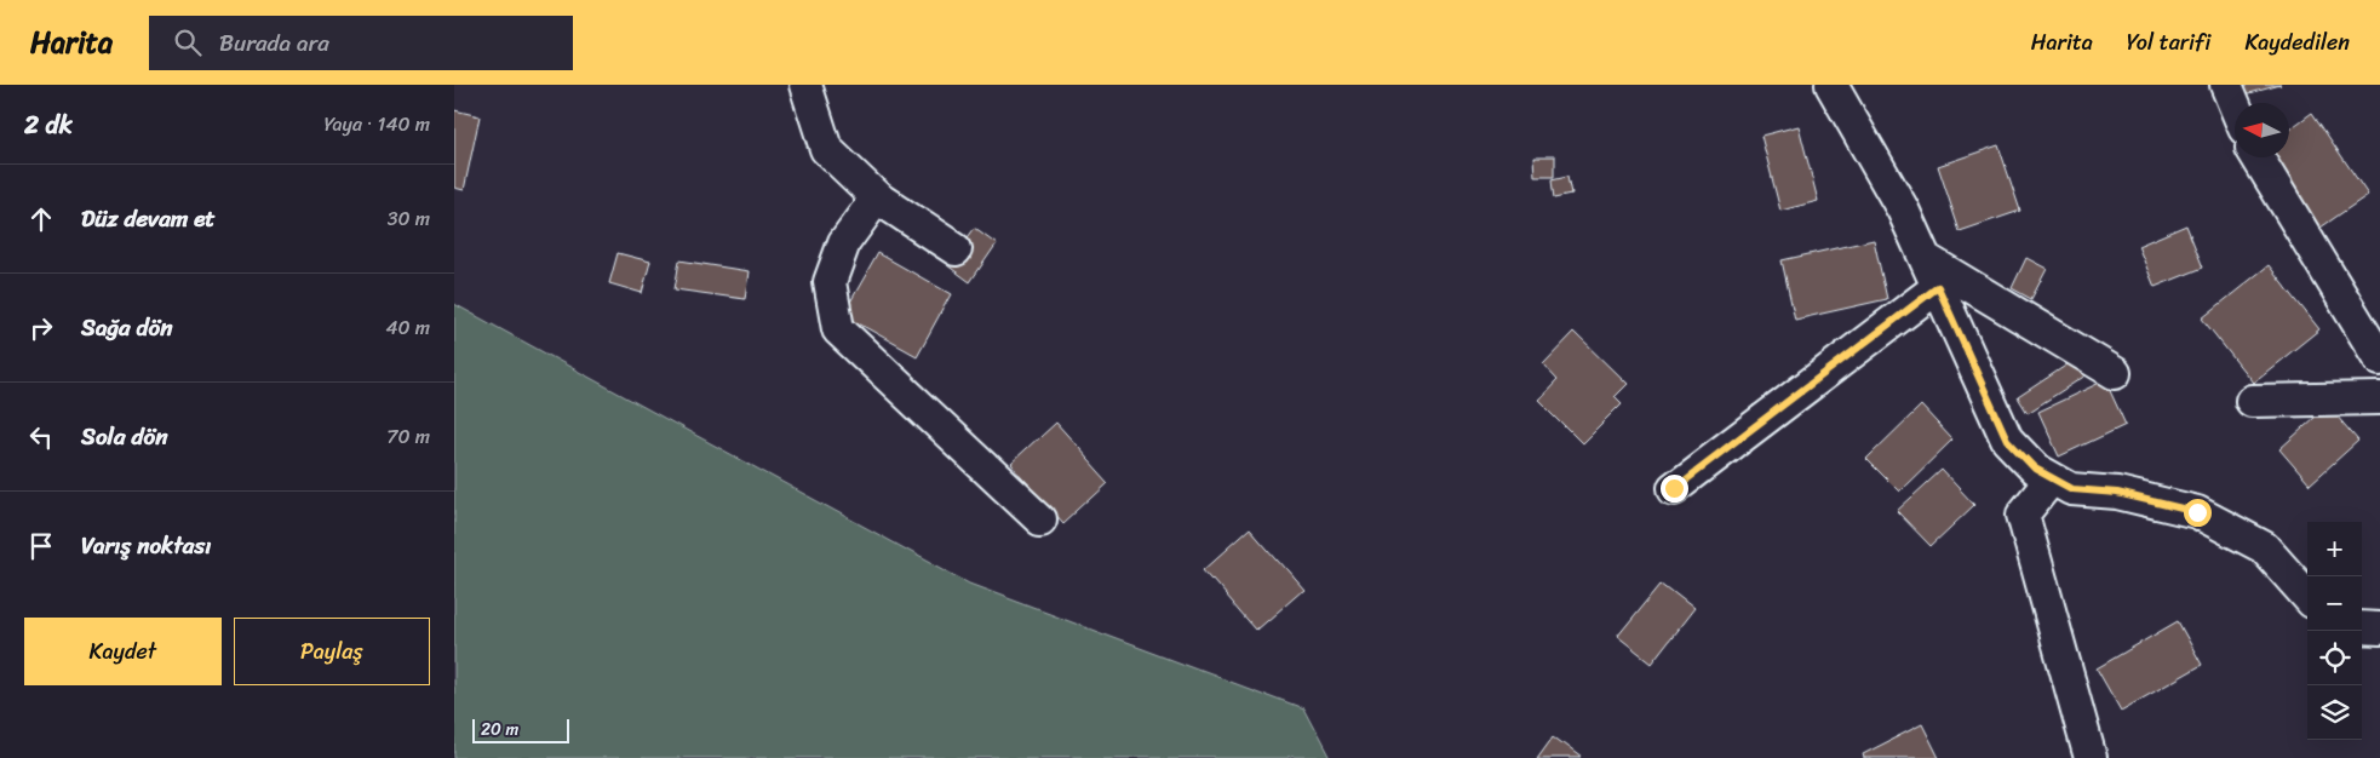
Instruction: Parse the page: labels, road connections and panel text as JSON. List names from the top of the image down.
{
  "scale_bar": "20 m",
  "north": "left",
  "page": {
    "header": "Harita",
    "search": "Burada ara",
    "nav": ["Harita", "Yol tarifi", "Kaydedilen"],
    "heading": ["2 dk", "Yaya · 140 m"],
    "list": [
      ["Düz devam et", "30 m"],
      ["Sağa dön", "40 m"],
      ["Sola dön", "70 m"],
      "Varış noktası"
    ],
    "map_buttons": ["+", "−"],
    "buttons": ["Kaydet", "Paylaş"],
    "scale": "20 m"
  }
}
